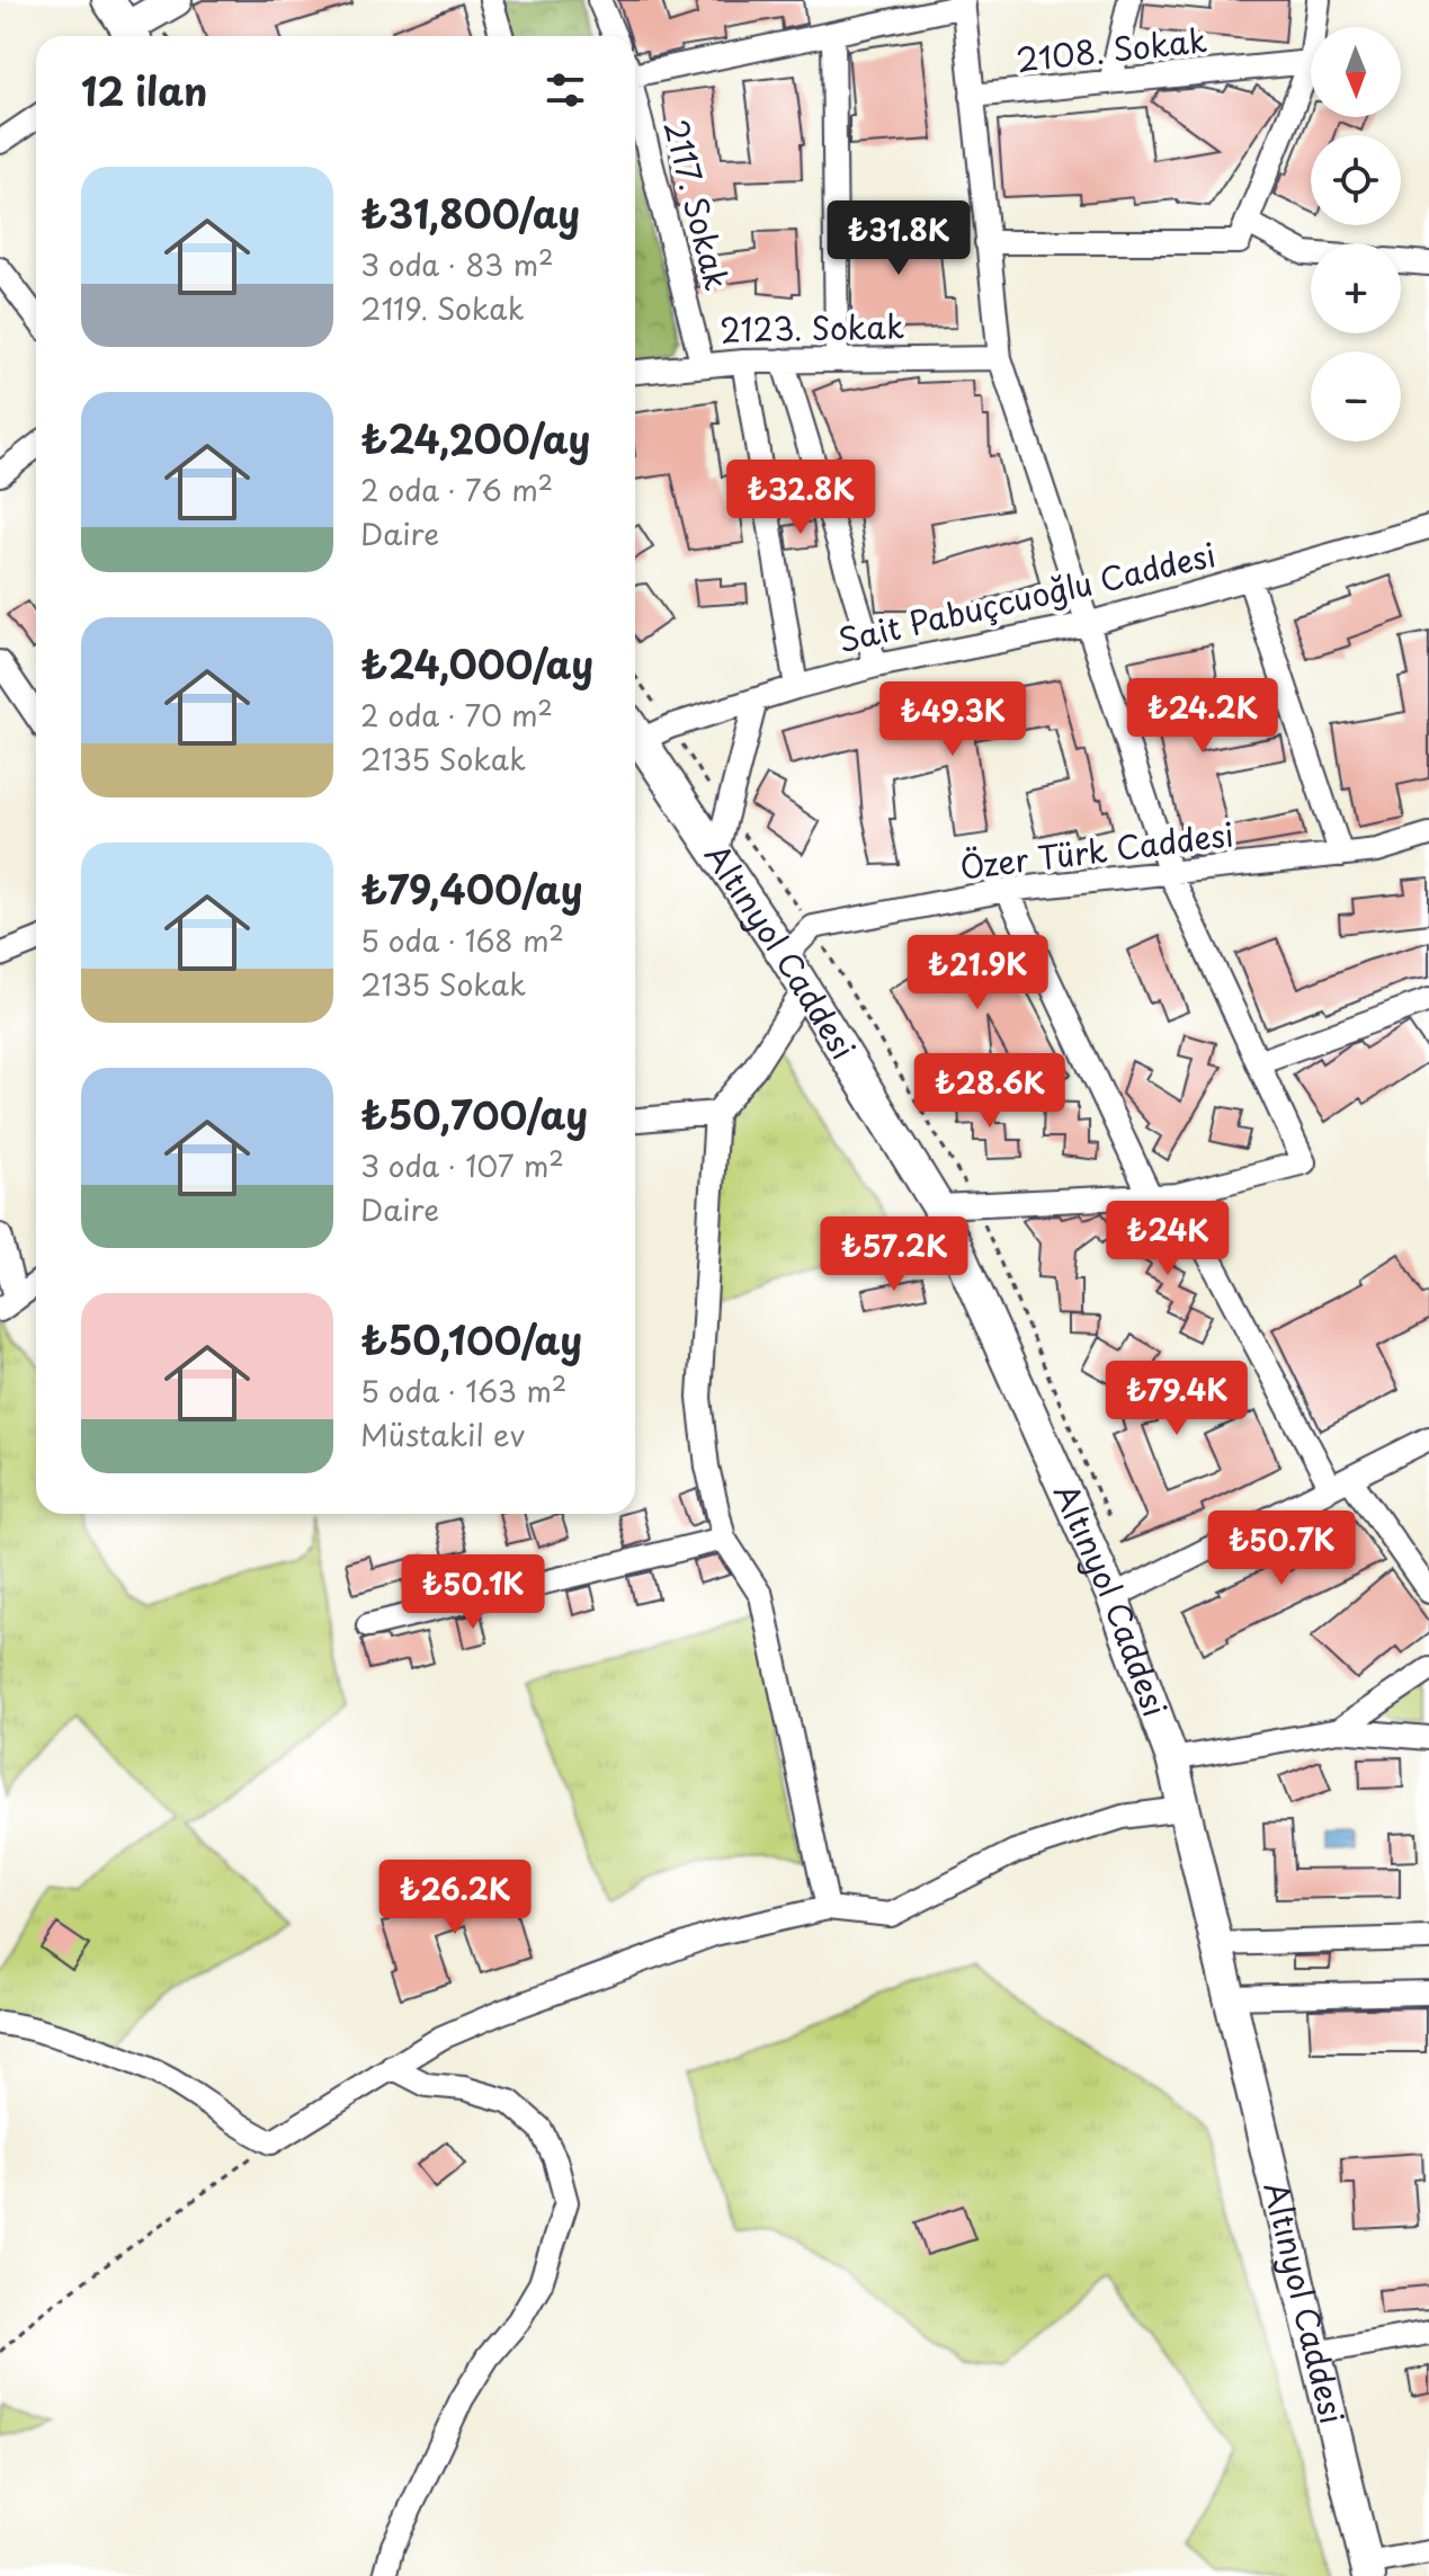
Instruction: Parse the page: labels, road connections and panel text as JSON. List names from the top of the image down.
{
  "streets": {
    "main road": ["Altınyol Caddesi"],
    "street": [
      "2108. Sokak",
      "2117. Sokak",
      "2123. Sokak",
      "Sait Pabuçcuoğlu Caddesi",
      "Özer Türk Caddesi"
    ]
  },
  "crossings": [
    ["2117. Sokak", "2123. Sokak"],
    ["Özer Türk Caddesi", "Altınyol Caddesi"]
  ],
  "north": "bottom",
  "page": {
    "map_buttons": ["+", "−"],
    "heading": "12 ilan",
    "list": [
      {
        "name": "₺31,800/ay",
        "note": "3 oda · 83 m² · 2119. Sokak"
      },
      {
        "name": "₺24,200/ay",
        "note": "2 oda · 76 m² · Daire"
      },
      {
        "name": "₺24,000/ay",
        "note": "2 oda · 70 m² · 2135 Sokak"
      },
      {
        "name": "₺79,400/ay",
        "note": "5 oda · 168 m² · 2135 Sokak"
      },
      {
        "name": "₺50,700/ay",
        "note": "3 oda · 107 m² · Daire"
      },
      {
        "name": "₺50,100/ay",
        "note": "5 oda · 163 m² · Müstakil ev"
      }
    ],
    "price": [
      "₺31.8K",
      "₺32.8K",
      "₺24.2K",
      "₺49.3K",
      "₺21.9K",
      "₺28.6K",
      "₺24K",
      "₺57.2K",
      "₺79.4K",
      "₺50.7K",
      "₺50.1K",
      "₺26.2K"
    ]
  }
}
